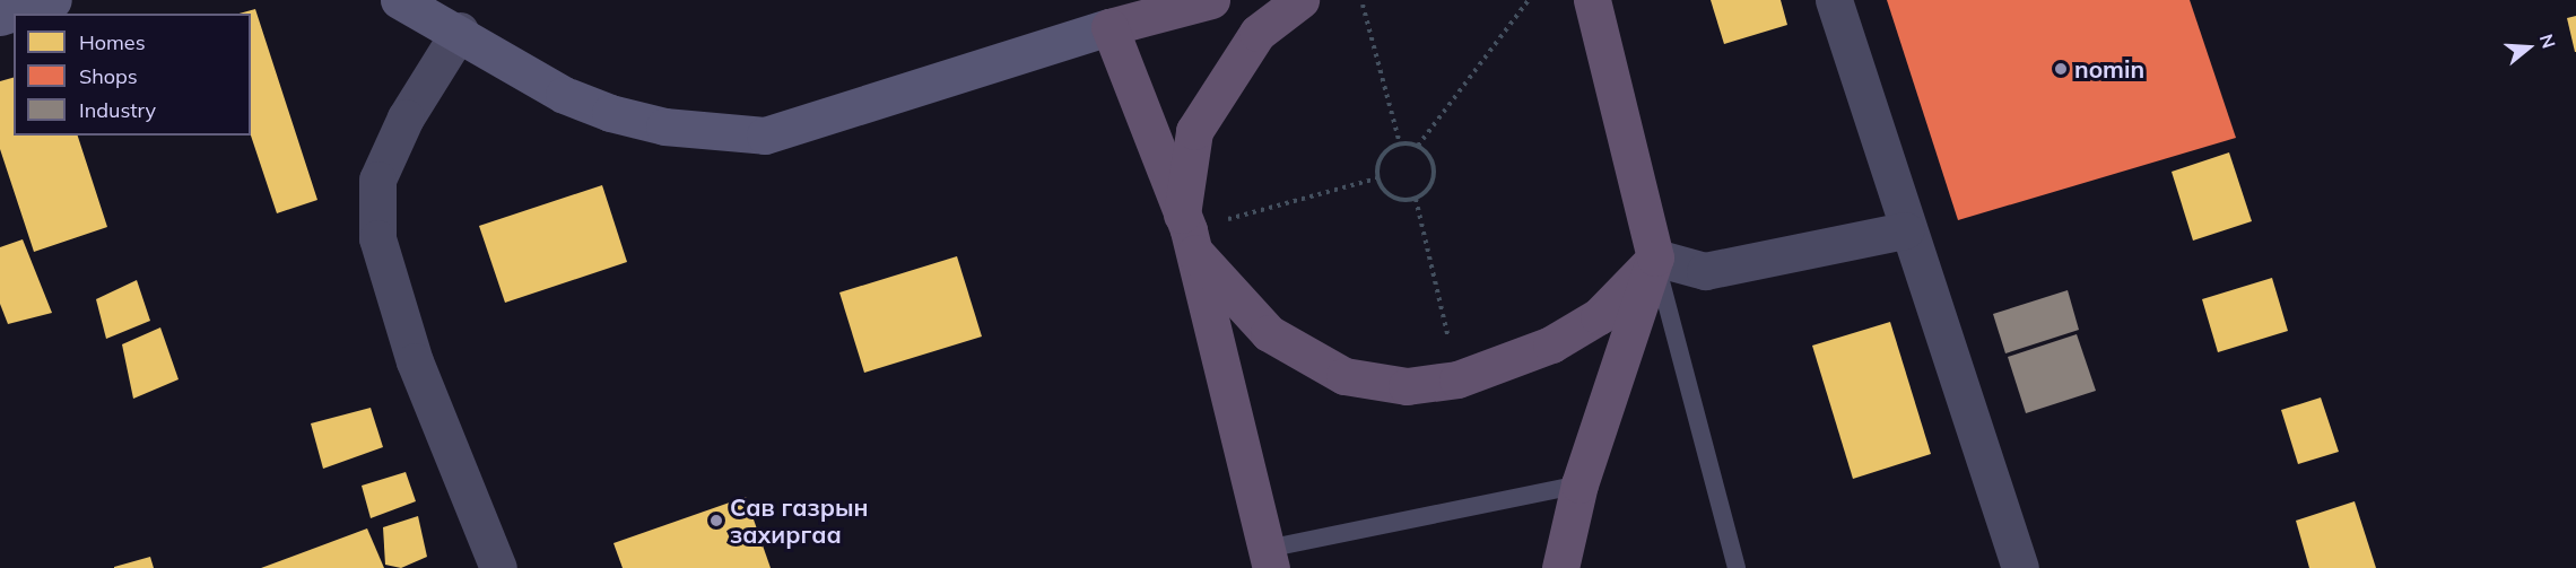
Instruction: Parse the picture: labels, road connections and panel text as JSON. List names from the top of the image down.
{
  "places": ["nomin", "Сав газрын захиргаа"],
  "legend": ["Homes", "Shops", "Industry"],
  "north": "right"
}
